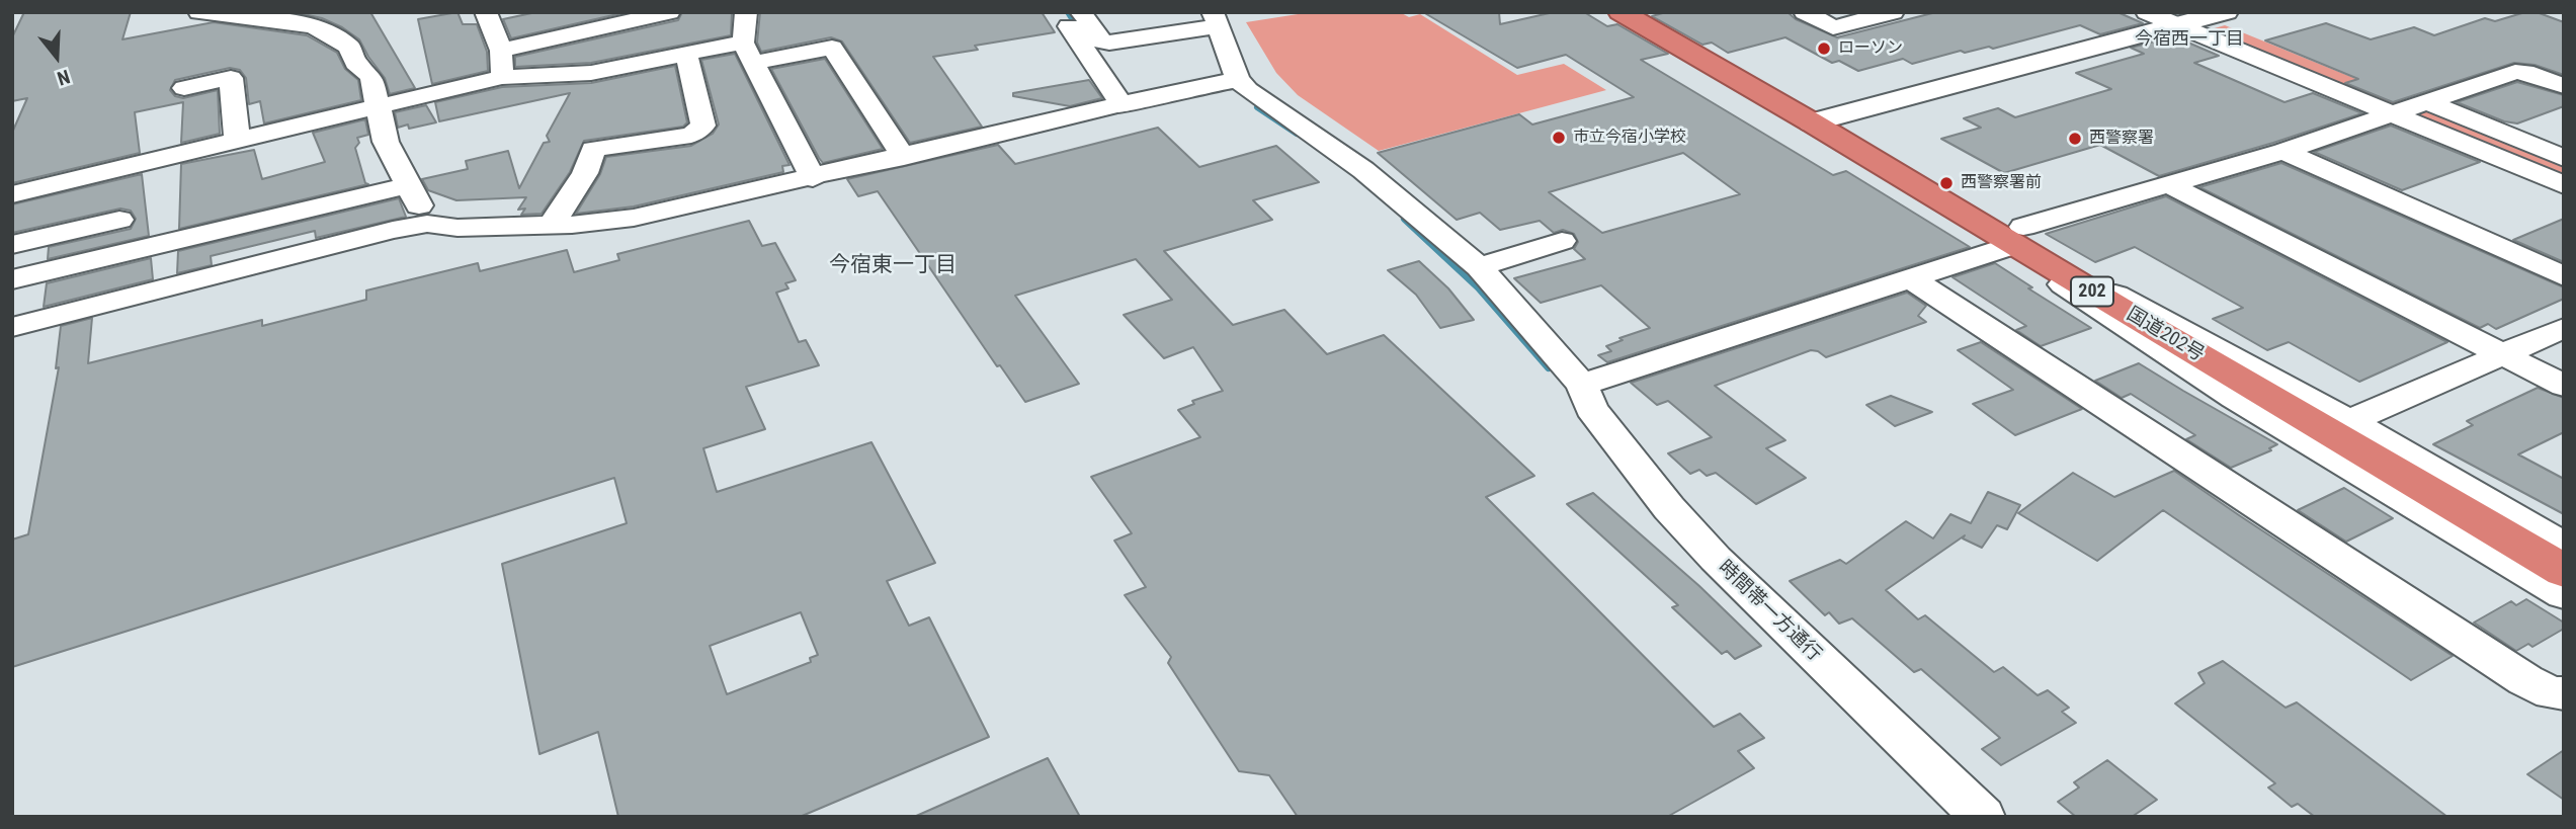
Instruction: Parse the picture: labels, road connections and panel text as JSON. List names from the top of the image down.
{
  "streets": {
    "highway": ["202", "国道202号"],
    "street": ["時間帯一方通行"]
  },
  "districts": ["今宿西一丁目", "今宿東一丁目"],
  "places": [
    "ローソン",
    "市立今宿小学校",
    "西警察署",
    "西警察署前"
  ],
  "north": "bottom"
}
